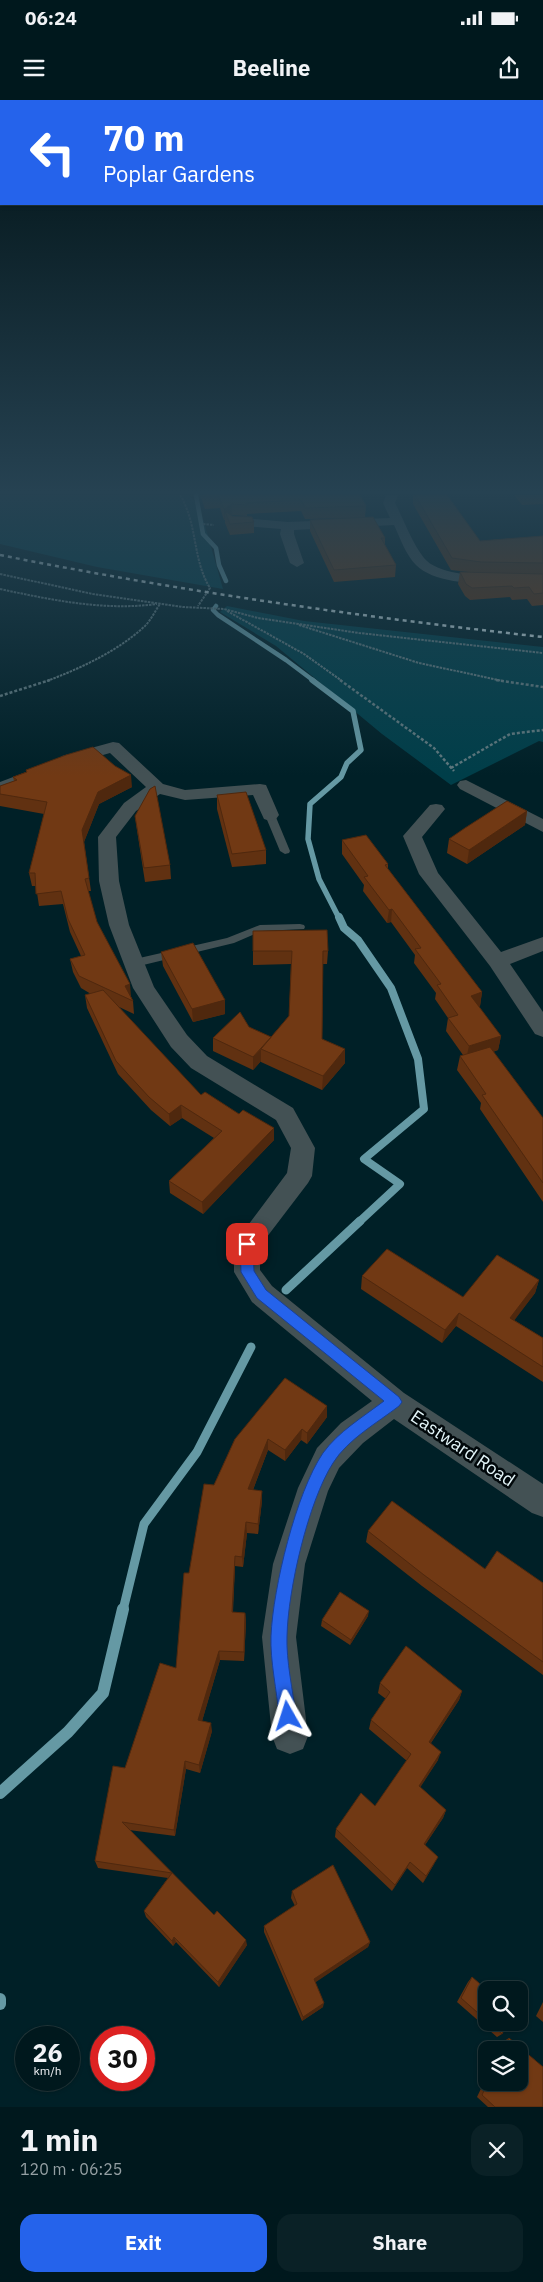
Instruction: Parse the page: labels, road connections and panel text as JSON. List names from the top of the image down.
{
  "streets": {
    "street": ["Eastward Road"]
  },
  "page": {
    "status": "06:24",
    "header": "Beeline",
    "turn": ["70 m", "Poplar Gardens"],
    "speed": "26 km/h",
    "limit": "30",
    "heading": ["1 min", "120 m · 06:25"],
    "buttons": ["Exit", "Share"]
  }
}
